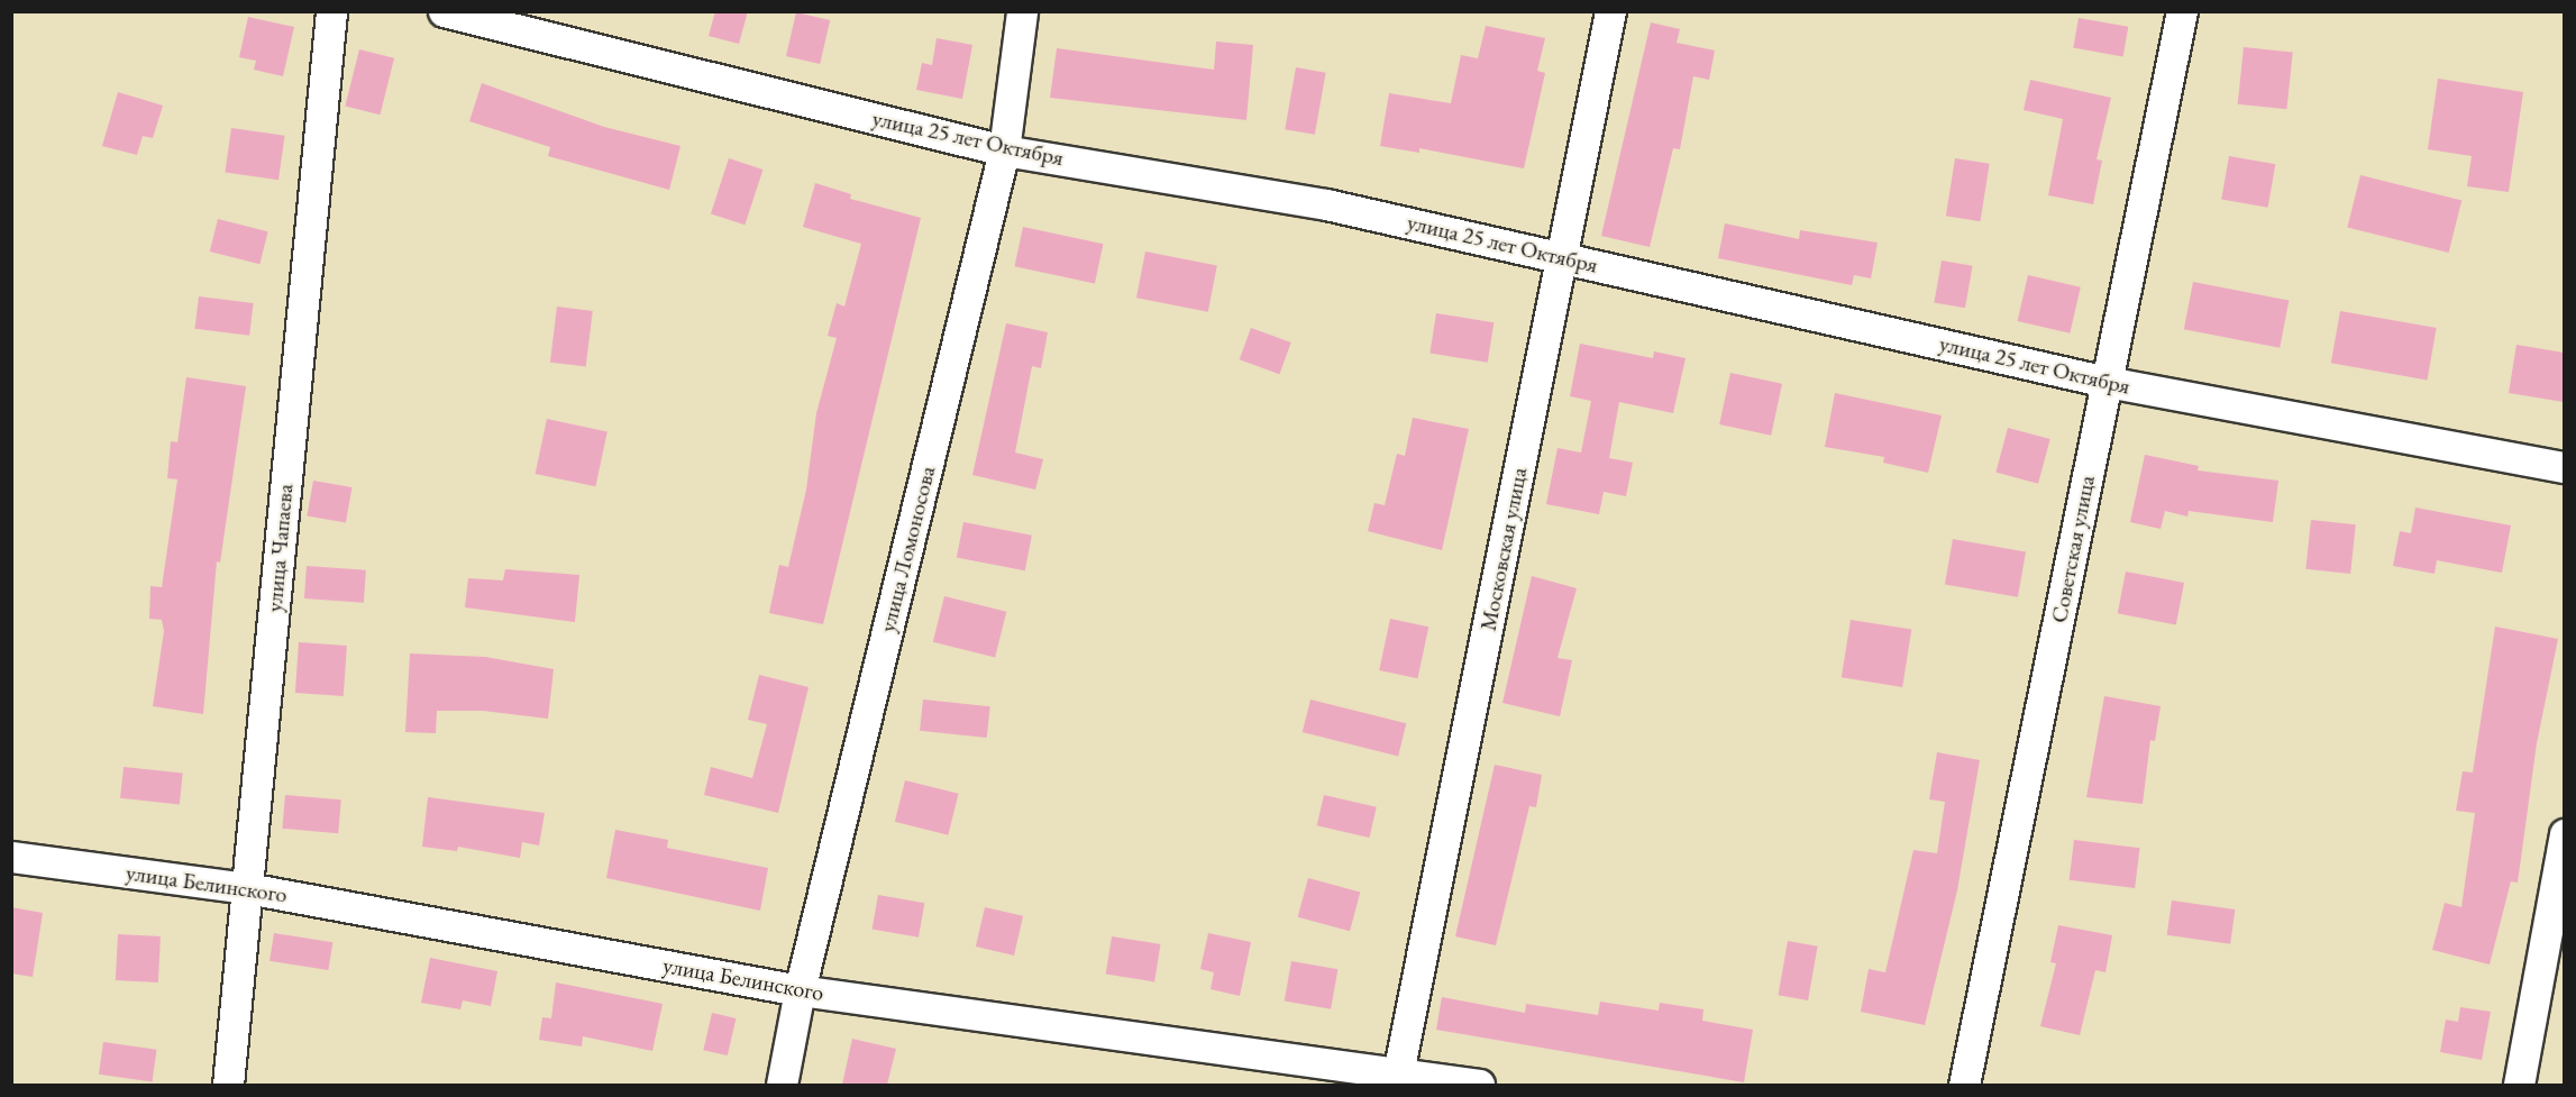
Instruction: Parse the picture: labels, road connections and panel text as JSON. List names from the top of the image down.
{
  "streets": {
    "street": [
      "улица 25 лет Октября",
      "улица Чапаева",
      "улица Ломоносова",
      "Московская улица",
      "Советская улица",
      "улица Белинского"
    ]
  },
  "crossings": [
    ["улица 25 лет Октября", "улица Ломоносова"],
    ["улица 25 лет Октября", "Московская улица"],
    ["улица 25 лет Октября", "Советская улица"],
    ["улица Чапаева", "улица Белинского"],
    ["улица Ломоносова", "улица Белинского"],
    ["Московская улица", "улица Белинского"]
  ]
}
